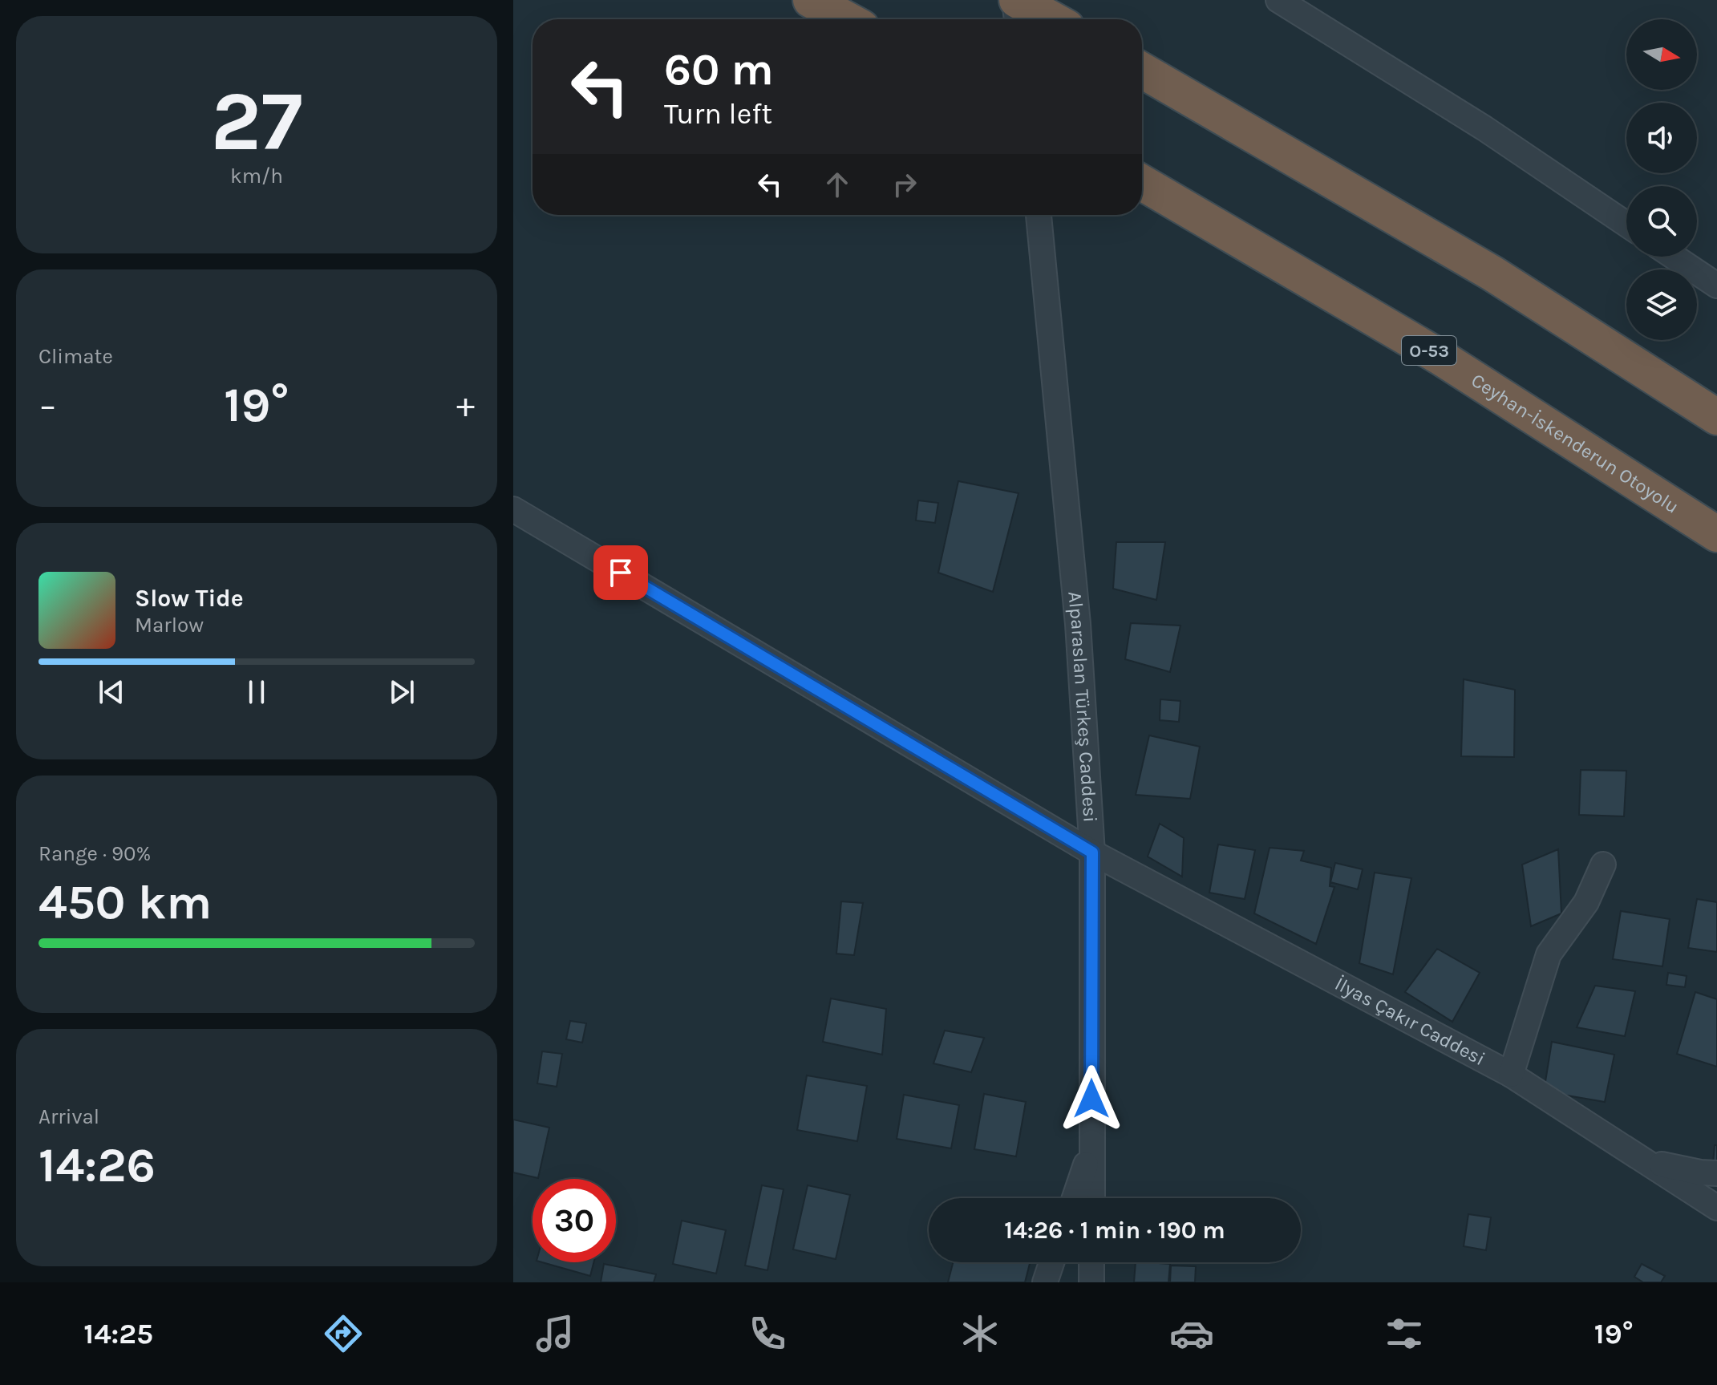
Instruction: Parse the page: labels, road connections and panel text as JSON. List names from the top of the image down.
{
  "streets": {
    "highway": ["O-53", "Ceyhan-İskenderun Otoyolu"],
    "street": ["Alparaslan Türkeş Caddesi", "İlyas Çakır Caddesi"]
  },
  "crossings": [
    ["Alparaslan Türkeş Caddesi", "İlyas Çakır Caddesi"]
  ],
  "north": "right",
  "page": {
    "tile": [
      ["27", "km/h"],
      "Climate",
      ["Range · 90%", "450 km"],
      ["Arrival", "14:26"]
    ],
    "turn": ["60 m", "Turn left"],
    "heat": ["−", "19°", "+"],
    "song": ["Slow Tide", "Marlow"],
    "limit": "30",
    "trip": "14:26 · 1 min · 190 m",
    "tabs": ["14:25", "19°"]
  }
}
